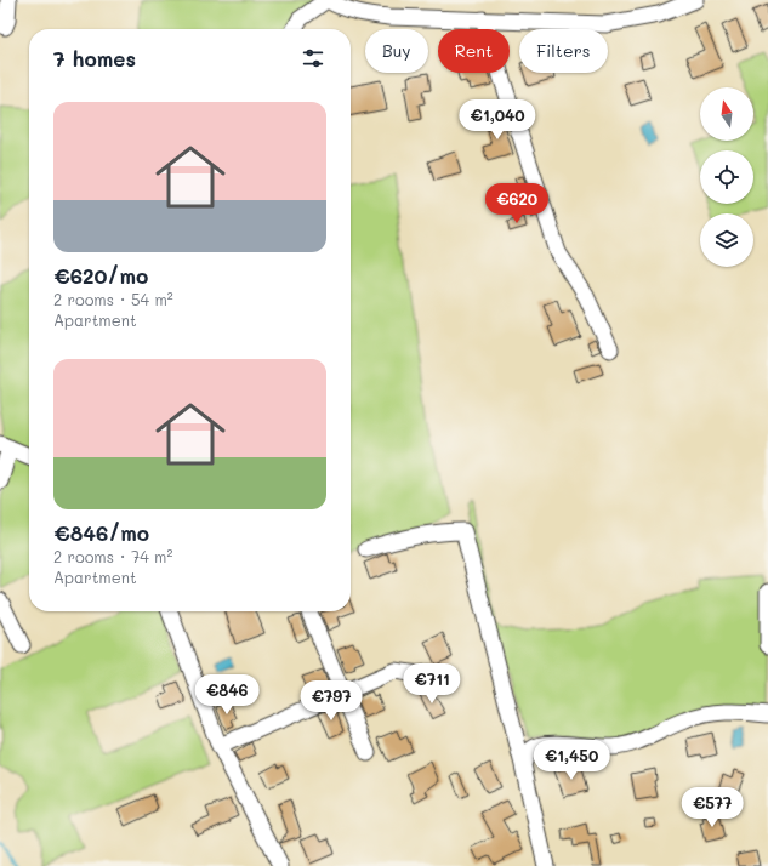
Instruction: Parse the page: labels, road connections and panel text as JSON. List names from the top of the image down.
{
  "north": "top",
  "page": {
    "chip": ["Buy", "Rent", "Filters"],
    "heading": "7 homes",
    "list": [
      {
        "name": "€620/mo",
        "note": "2 rooms · 54 m² · Apartment"
      },
      {
        "name": "€846/mo",
        "note": "2 rooms · 74 m² · Apartment"
      }
    ],
    "price": [
      "€1,040",
      "€620",
      "€711",
      "€846",
      "€797",
      "€1,450",
      "€577"
    ]
  }
}
